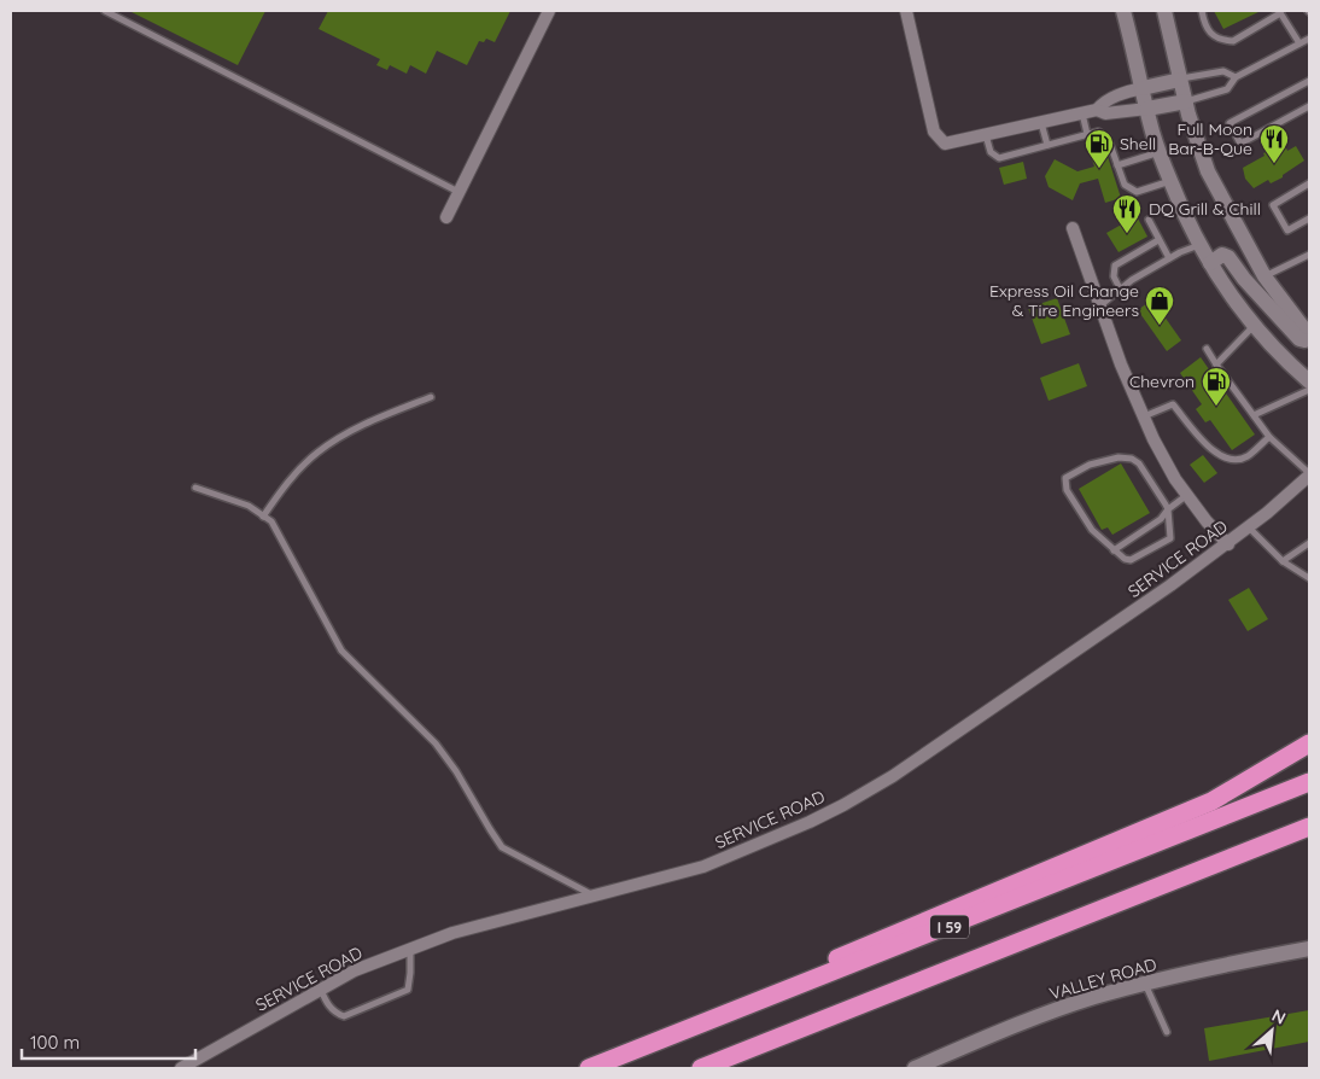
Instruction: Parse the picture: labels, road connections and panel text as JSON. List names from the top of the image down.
{
  "streets": {
    "highway": ["I 59"],
    "main road": ["VALLEY ROAD"],
    "street": ["SERVICE ROAD"]
  },
  "places": {
    "restaurant": ["Full Moon Bar-B-Que", "DQ Grill & Chill"],
    "fuel station": ["Shell", "Chevron"],
    "shop": ["Express Oil Change & Tire Engineers"]
  },
  "scale_bar": "100 m",
  "north": "top right"
}
